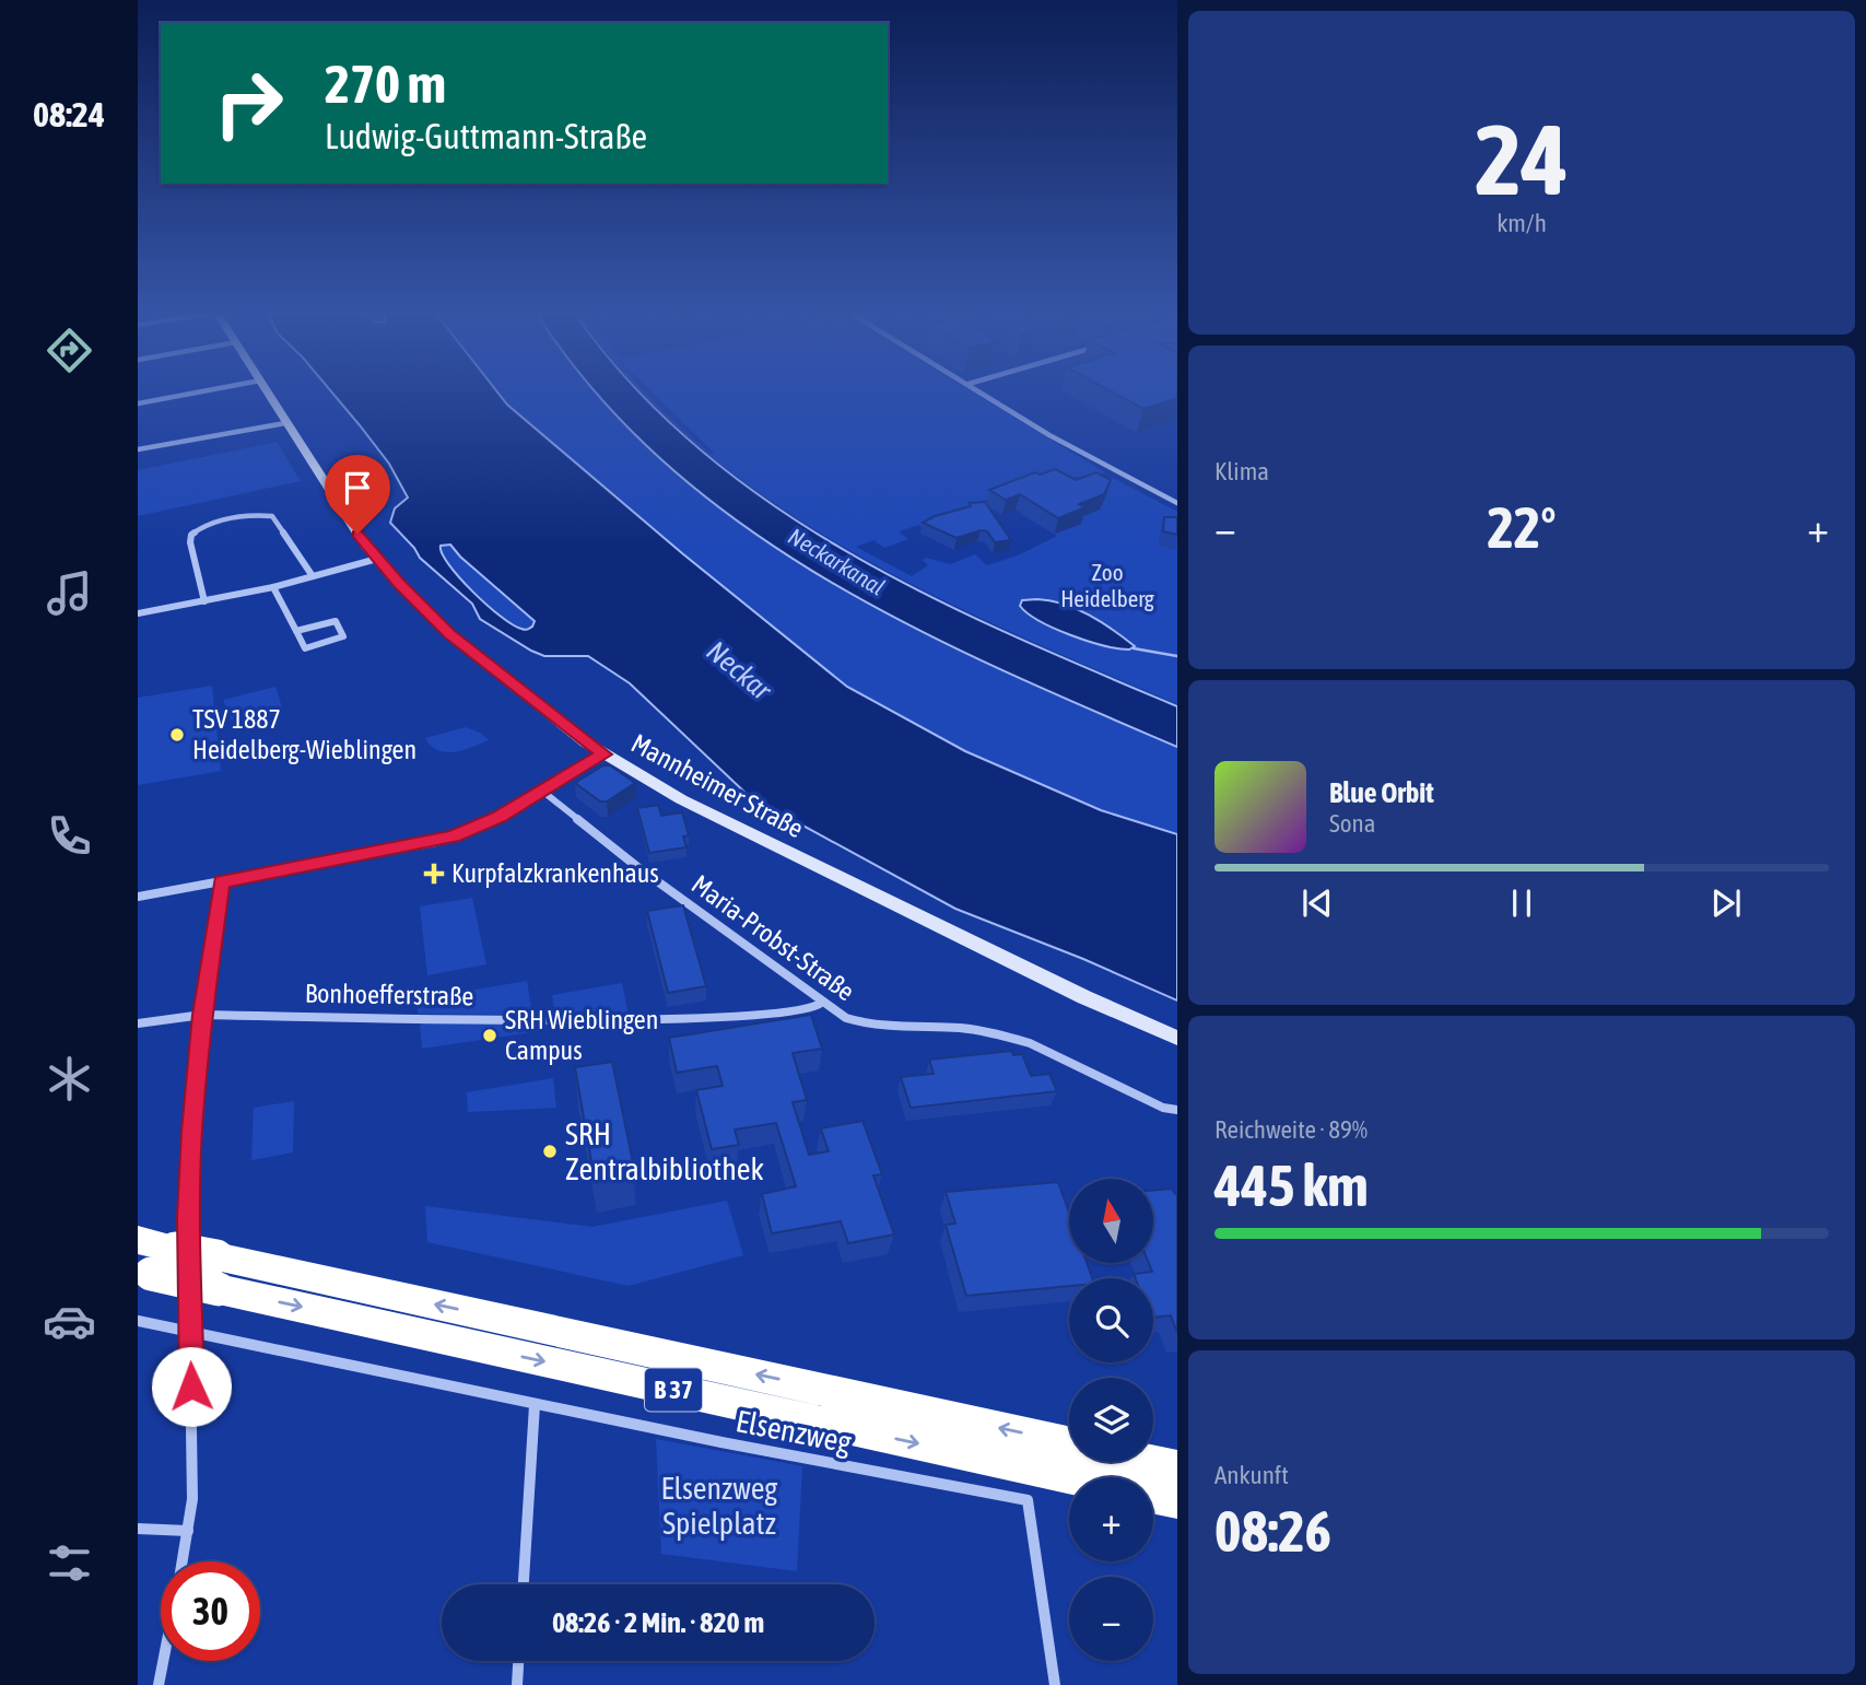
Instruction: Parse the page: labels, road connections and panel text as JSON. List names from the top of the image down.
{
  "streets": {
    "highway": ["B 37"],
    "street": [
      "Mannheimer Straße",
      "Maria-Probst-Straße",
      "Bonhoefferstraße",
      "Elsenzweg"
    ]
  },
  "crossings": [
    ["Maria-Probst-Straße", "Bonhoefferstraße"]
  ],
  "water": ["Neckarkanal", "Neckar"],
  "parks": ["Zoo Heidelberg", "Elsenzweg Spielplatz"],
  "places": {
    "other": ["TSV 1887 Heidelberg-Wieblingen", "SRH Wieblingen Campus", "SRH Zentralbibliothek"],
    "health": ["Kurpfalzkrankenhaus"]
  },
  "north": "top",
  "page": {
    "tabs": "08:24",
    "tile": [
      ["24", "km/h"],
      "Klima",
      ["Reichweite · 89%", "445 km"],
      ["Ankunft", "08:26"]
    ],
    "turn": ["270 m", "Ludwig-Guttmann-Straße"],
    "heat": ["−", "22°", "+"],
    "song": ["Blue Orbit", "Sona"],
    "map_buttons": ["+", "−"],
    "limit": "30",
    "trip": "08:26 · 2 Min. · 820 m"
  }
}
